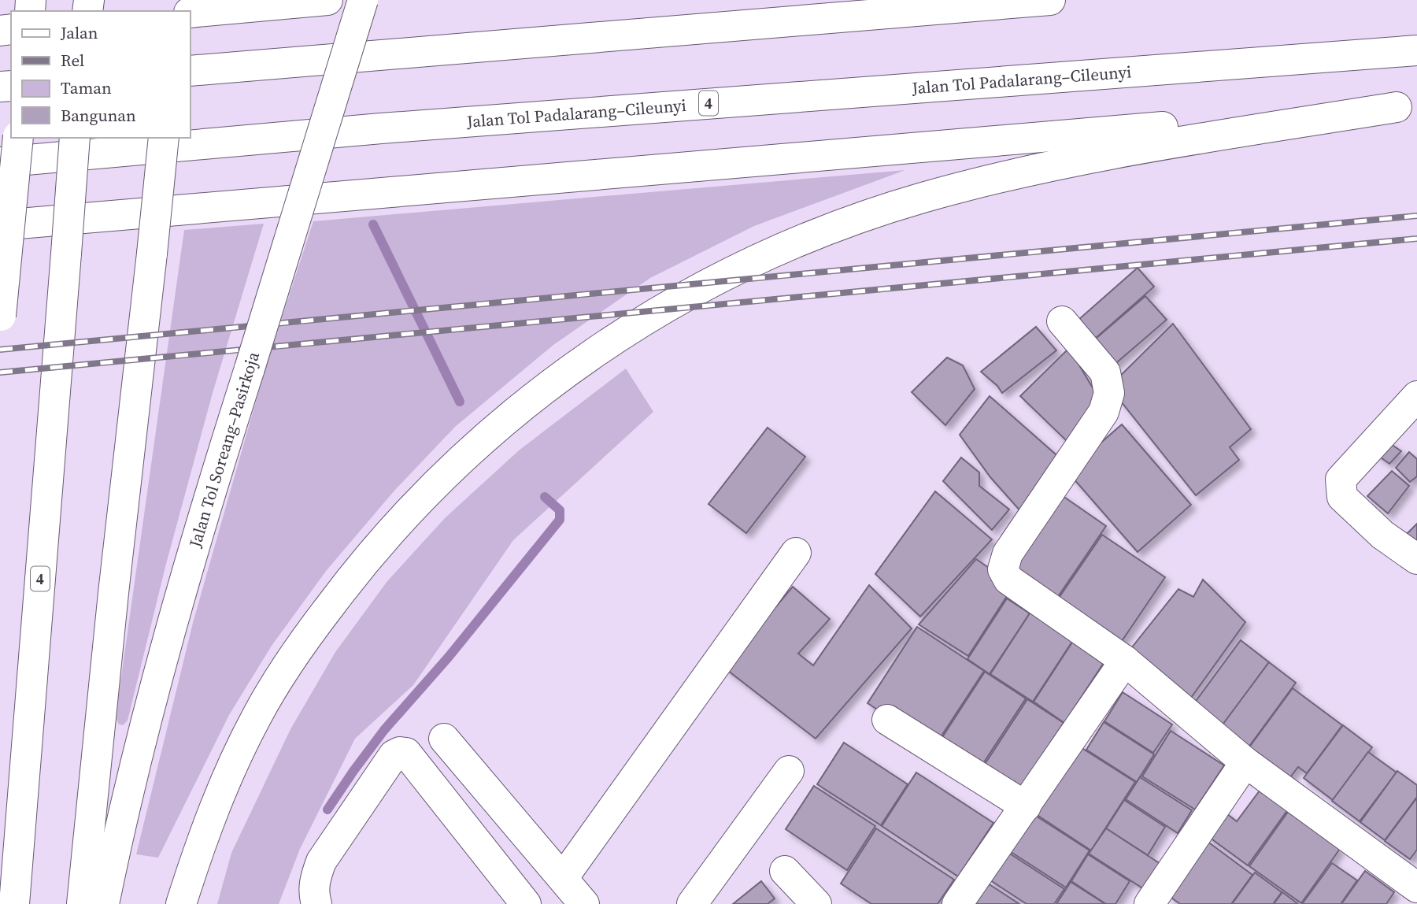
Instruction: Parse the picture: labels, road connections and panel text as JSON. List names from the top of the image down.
{
  "streets": {
    "main road": ["Jalan Tol Padalarang–Cileunyi", "4", "Jalan Tol Soreang–Pasirkoja"]
  },
  "legend": [
    "Jalan",
    "Rel",
    "Taman",
    "Bangunan"
  ]
}
